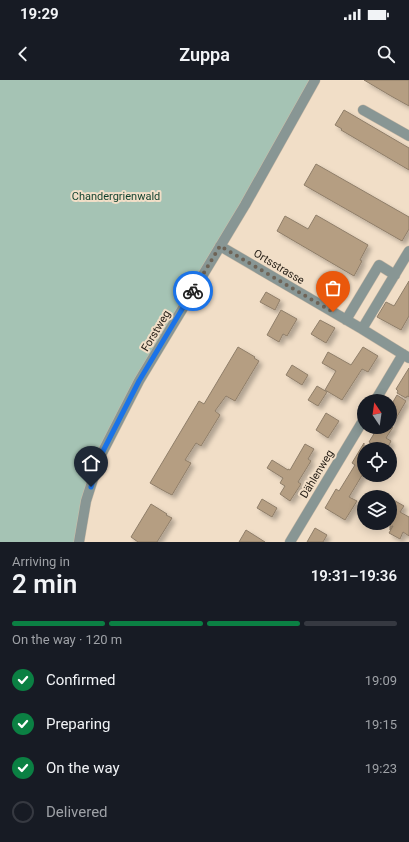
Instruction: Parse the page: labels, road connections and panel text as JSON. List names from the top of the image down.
{
  "streets": {
    "street": ["Ortsstrasse", "Forstweg", "Dählenweg"]
  },
  "crossings": [
    ["Ortsstrasse", "Forstweg"]
  ],
  "parks": ["Chandergrienwald"],
  "north": "top",
  "page": {
    "status": "19:29",
    "header": "Zuppa",
    "heading": ["2 min", "Arriving in", "19:31–19:36"],
    "bar": "On the way · 120 m",
    "list": [
      ["Confirmed", "19:09"],
      ["Preparing", "19:15"],
      ["On the way", "19:23"],
      "Delivered"
    ]
  }
}
